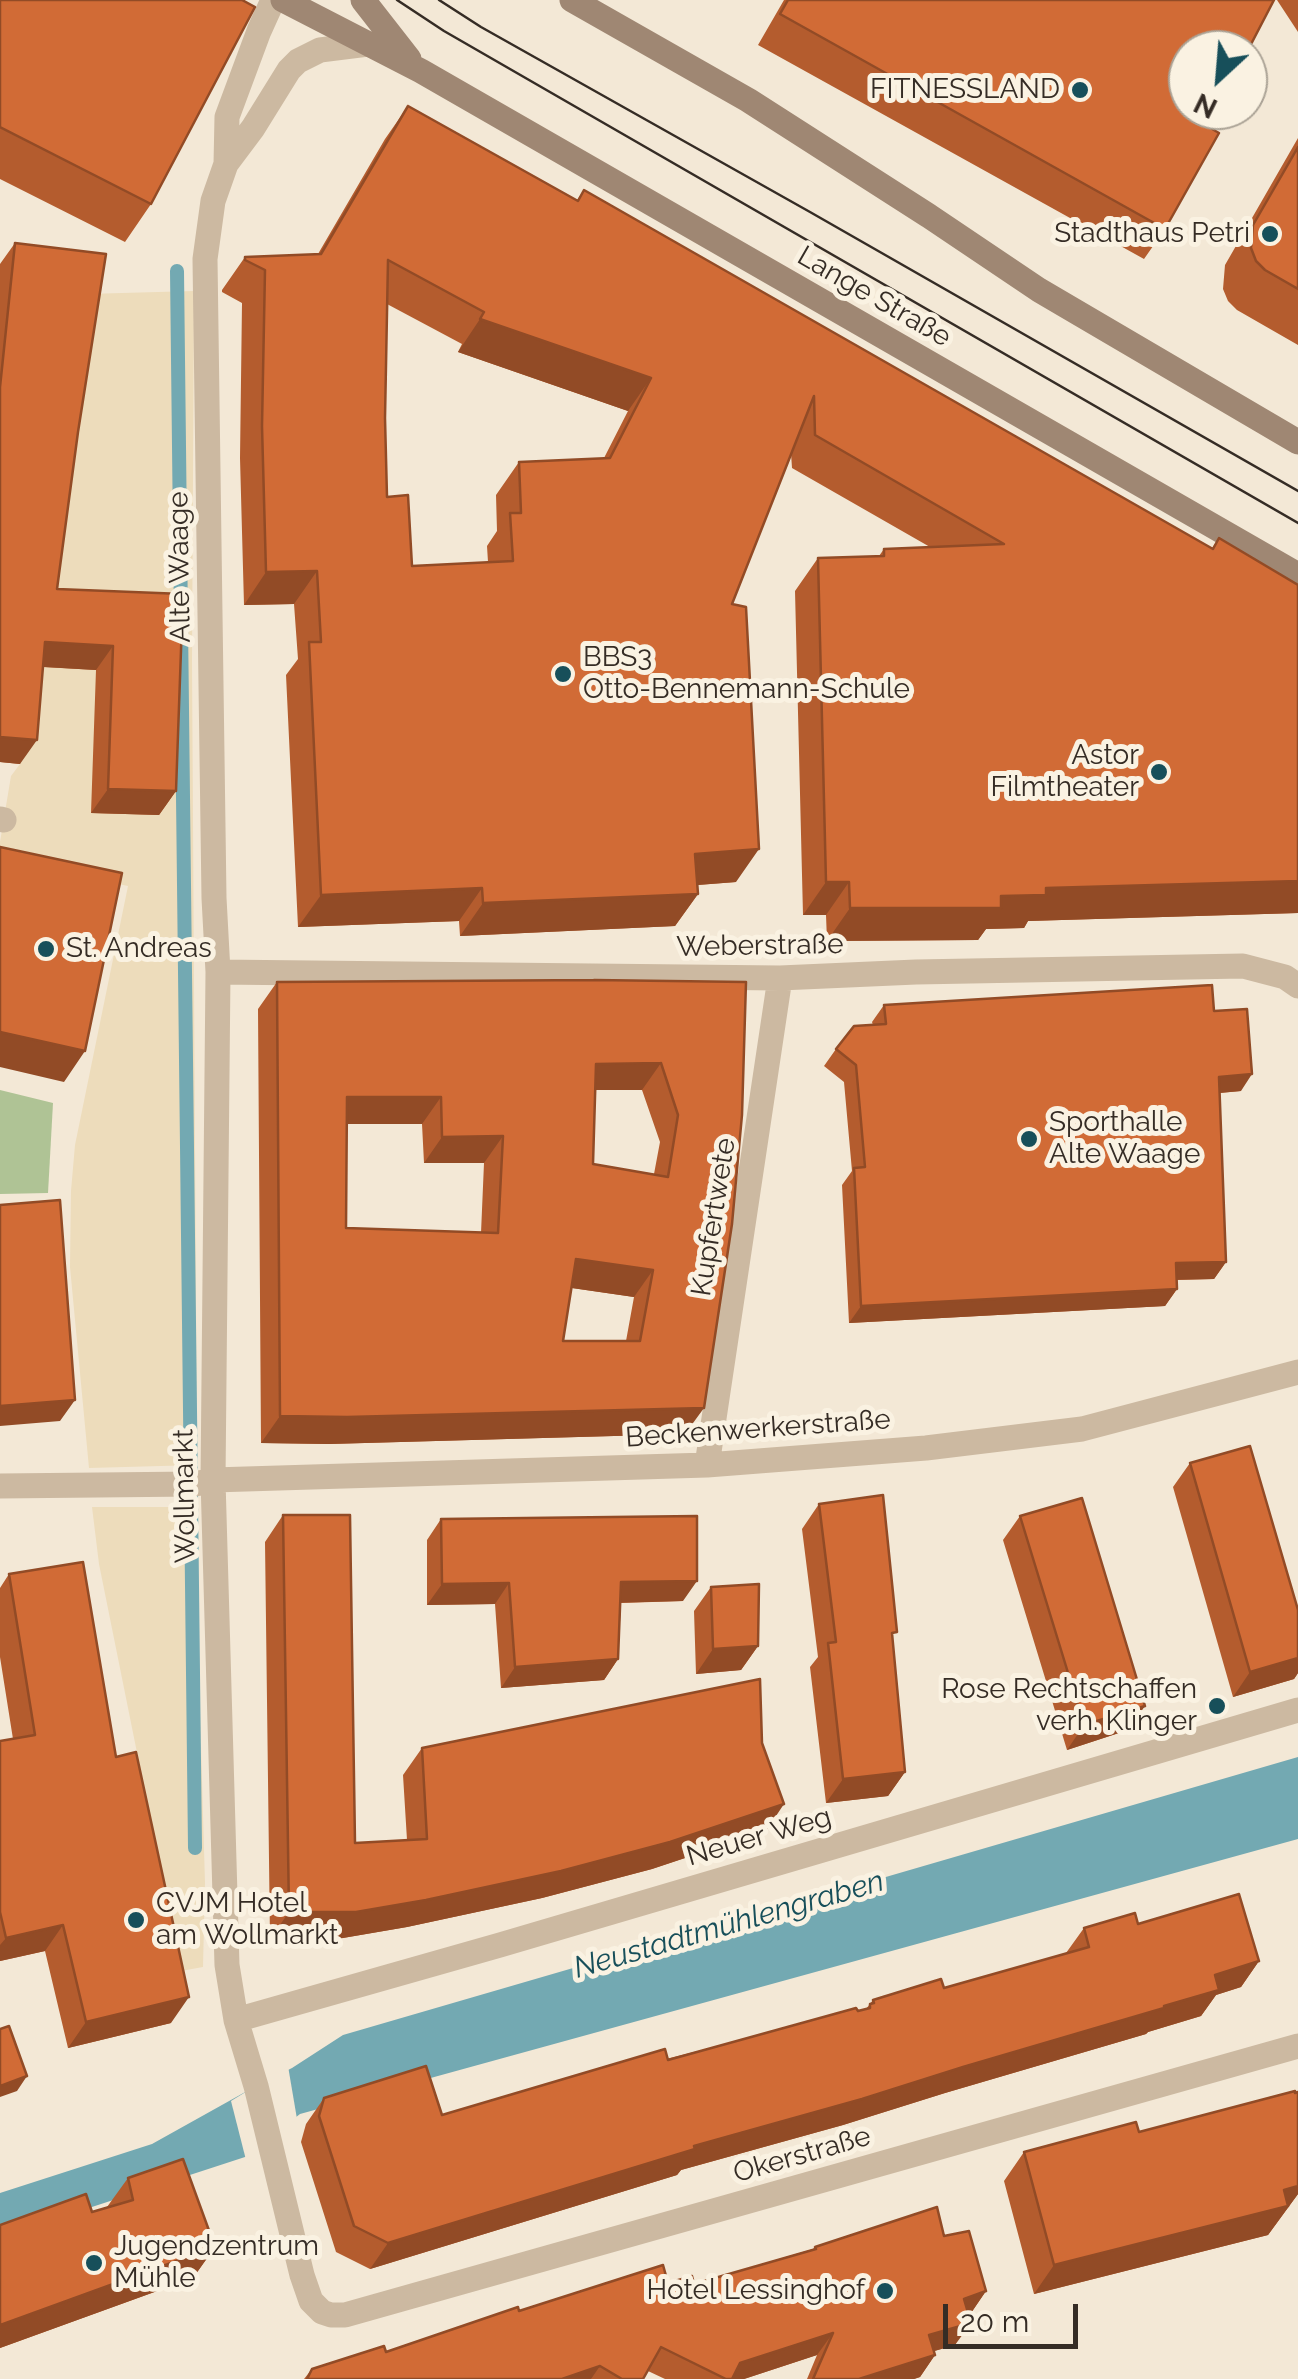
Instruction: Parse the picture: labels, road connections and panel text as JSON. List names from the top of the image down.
{
  "streets": {
    "main road": ["Lange Straße"],
    "street": [
      "Alte Waage",
      "Weberstraße",
      "Kupfertwete",
      "Beckenwerkerstraße",
      "Wollmarkt",
      "Neuer Weg",
      "Okerstraße"
    ]
  },
  "crossings": [
    ["Lange Straße", "Alte Waage"],
    ["Alte Waage", "Weberstraße"],
    ["Alte Waage", "Wollmarkt"],
    ["Weberstraße", "Kupfertwete"],
    ["Weberstraße", "Wollmarkt"],
    ["Kupfertwete", "Beckenwerkerstraße"],
    ["Beckenwerkerstraße", "Wollmarkt"],
    ["Wollmarkt", "Neuer Weg"],
    ["Wollmarkt", "Okerstraße"]
  ],
  "water": ["Neustadtmühlengraben"],
  "places": [
    "FITNESSLAND",
    "Stadthaus Petri",
    "BBS3 Otto-Bennemann-Schule",
    "Astor Filmtheater",
    "St. Andreas",
    "Sporthalle Alte Waage",
    "Rose Rechtschaffen verh. Klinger",
    "CVJM Hotel am Wollmarkt",
    "Jugendzentrum Mühle",
    "Hotel Lessinghof"
  ],
  "scale_bar": "20 m",
  "north": "bottom left"
}
